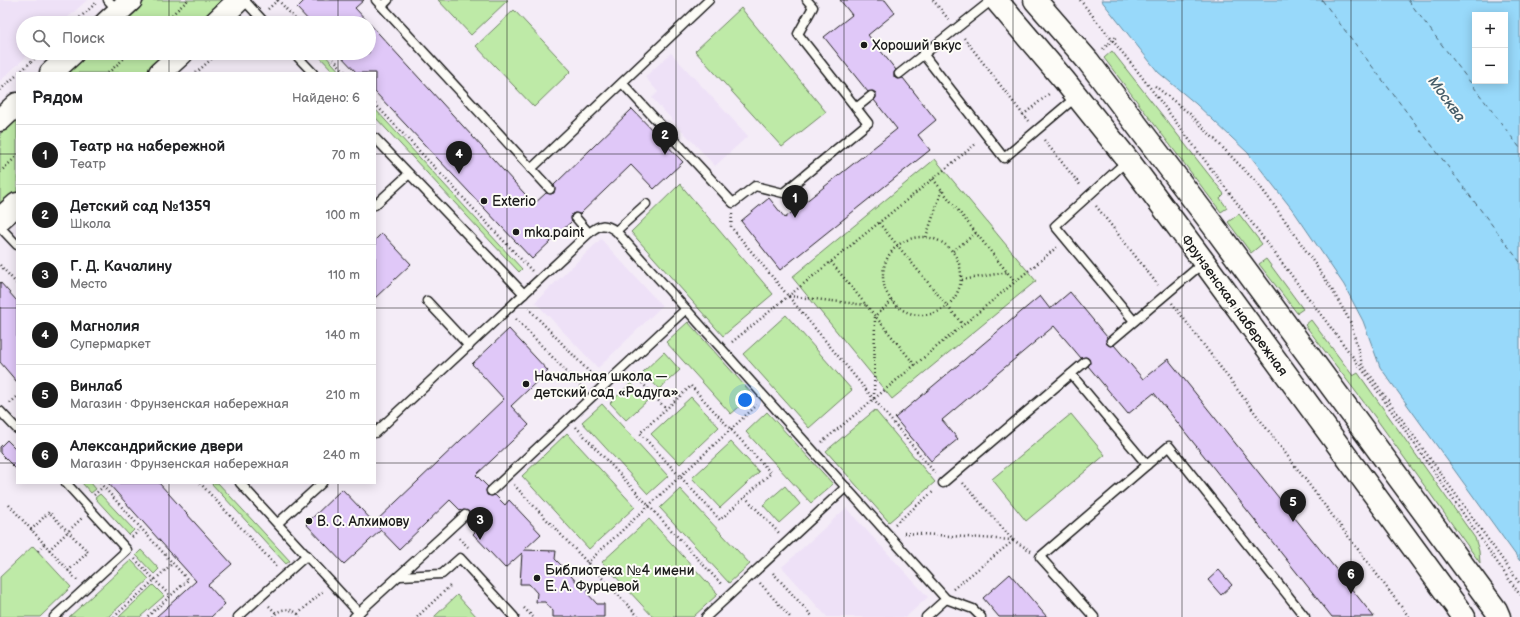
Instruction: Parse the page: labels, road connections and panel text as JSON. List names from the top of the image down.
{
  "streets": {
    "main road": ["Фрунзенская набережная"]
  },
  "water": ["Москва"],
  "places": [
    "Хороший вкус",
    "Exterio",
    "mka.paint",
    "Начальная школа — детский сад «Радуга»",
    "В. С. Алхимову",
    "Библиотека №4 имени Е. А. Фурцевой"
  ],
  "page": {
    "map_buttons": ["+", "−"],
    "search": "Поиск",
    "heading": ["Рядом", "Найдено: 6"],
    "pins": [
      "2",
      "4",
      "1",
      "5",
      "3",
      "6"
    ],
    "list": [
      {
        "mark": "1",
        "name": "Театр на набережной",
        "note": "Театр",
        "value": "70 m"
      },
      {
        "mark": "2",
        "name": "Детский сад №1359",
        "note": "Школа",
        "value": "100 m"
      },
      {
        "mark": "3",
        "name": "Г. Д. Качалину",
        "note": "Место",
        "value": "110 m"
      },
      {
        "mark": "4",
        "name": "Магнолия",
        "note": "Супермаркет",
        "value": "140 m"
      },
      {
        "mark": "5",
        "name": "Винлаб",
        "note": "Магазин · Фрунзенская набережная",
        "value": "210 m"
      },
      {
        "mark": "6",
        "name": "Александрийские двери",
        "note": "Магазин · Фрунзенская набережная",
        "value": "240 m"
      }
    ]
  }
}
